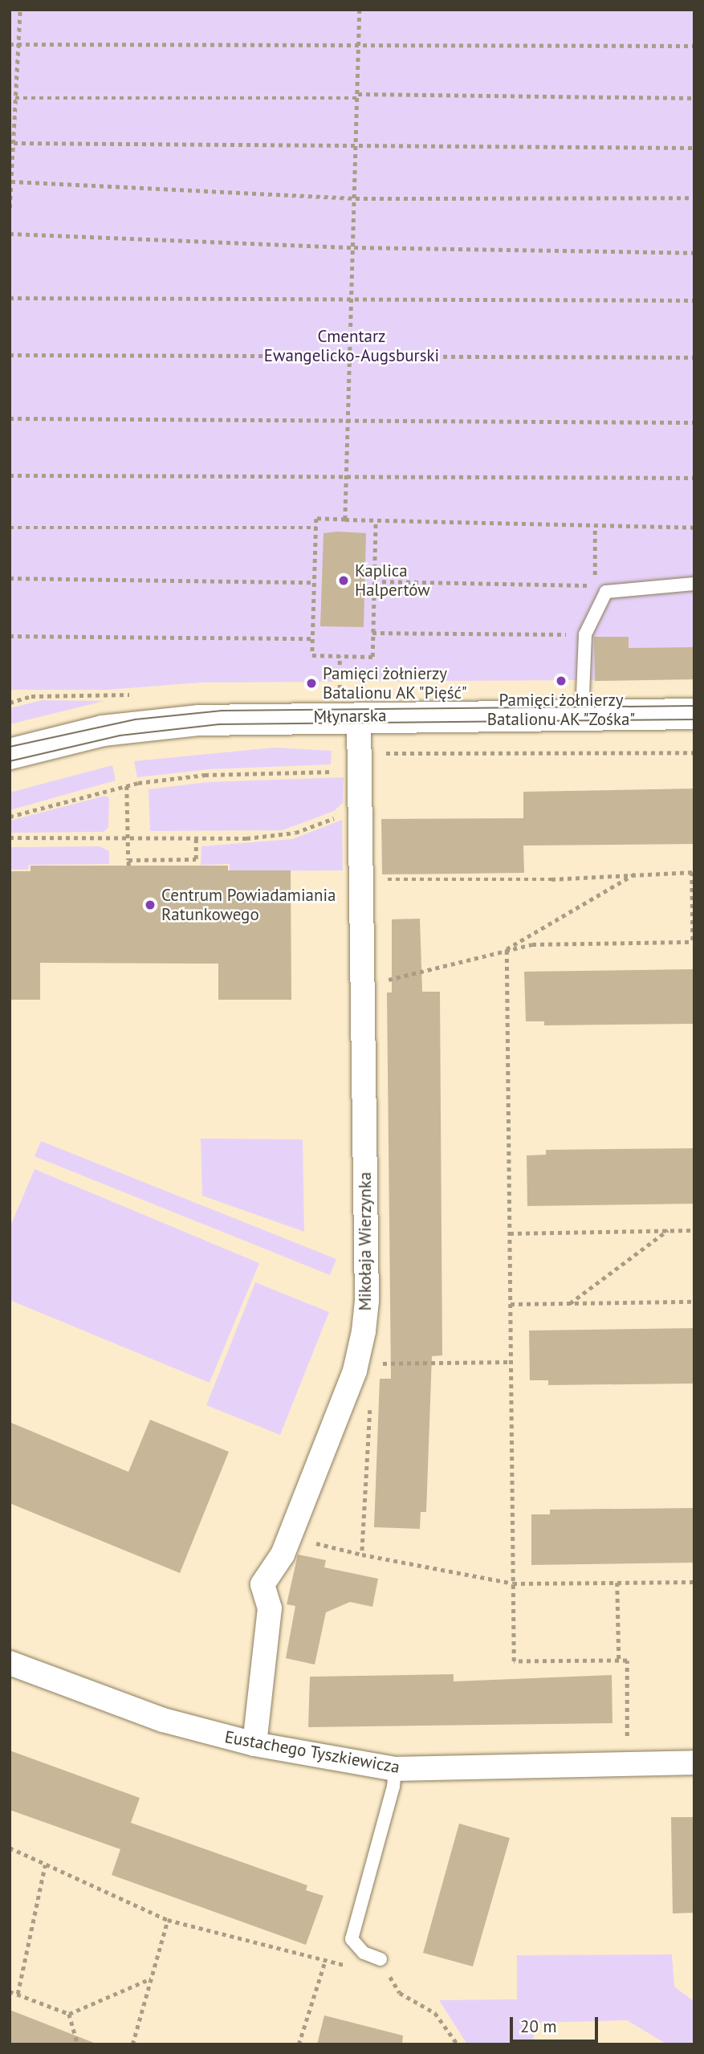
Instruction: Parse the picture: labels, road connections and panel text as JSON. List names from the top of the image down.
{
  "streets": {
    "street": ["Młynarska", "Mikołaja Wierzynka", "Eustachego Tyszkiewicza"]
  },
  "crossings": [
    ["Młynarska", "Mikołaja Wierzynka"],
    ["Mikołaja Wierzynka", "Eustachego Tyszkiewicza"]
  ],
  "parks": ["Cmentarz Ewangelicko-Augsburski"],
  "places": [
    "Kaplica Halpertów",
    "Pamięci żołnierzy Batalionu AK \"Zośka\"",
    "Pamięci żołnierzy Batalionu AK \"Pięść\"",
    "Centrum Powiadamiania Ratunkowego"
  ],
  "scale_bar": "20 m"
}
